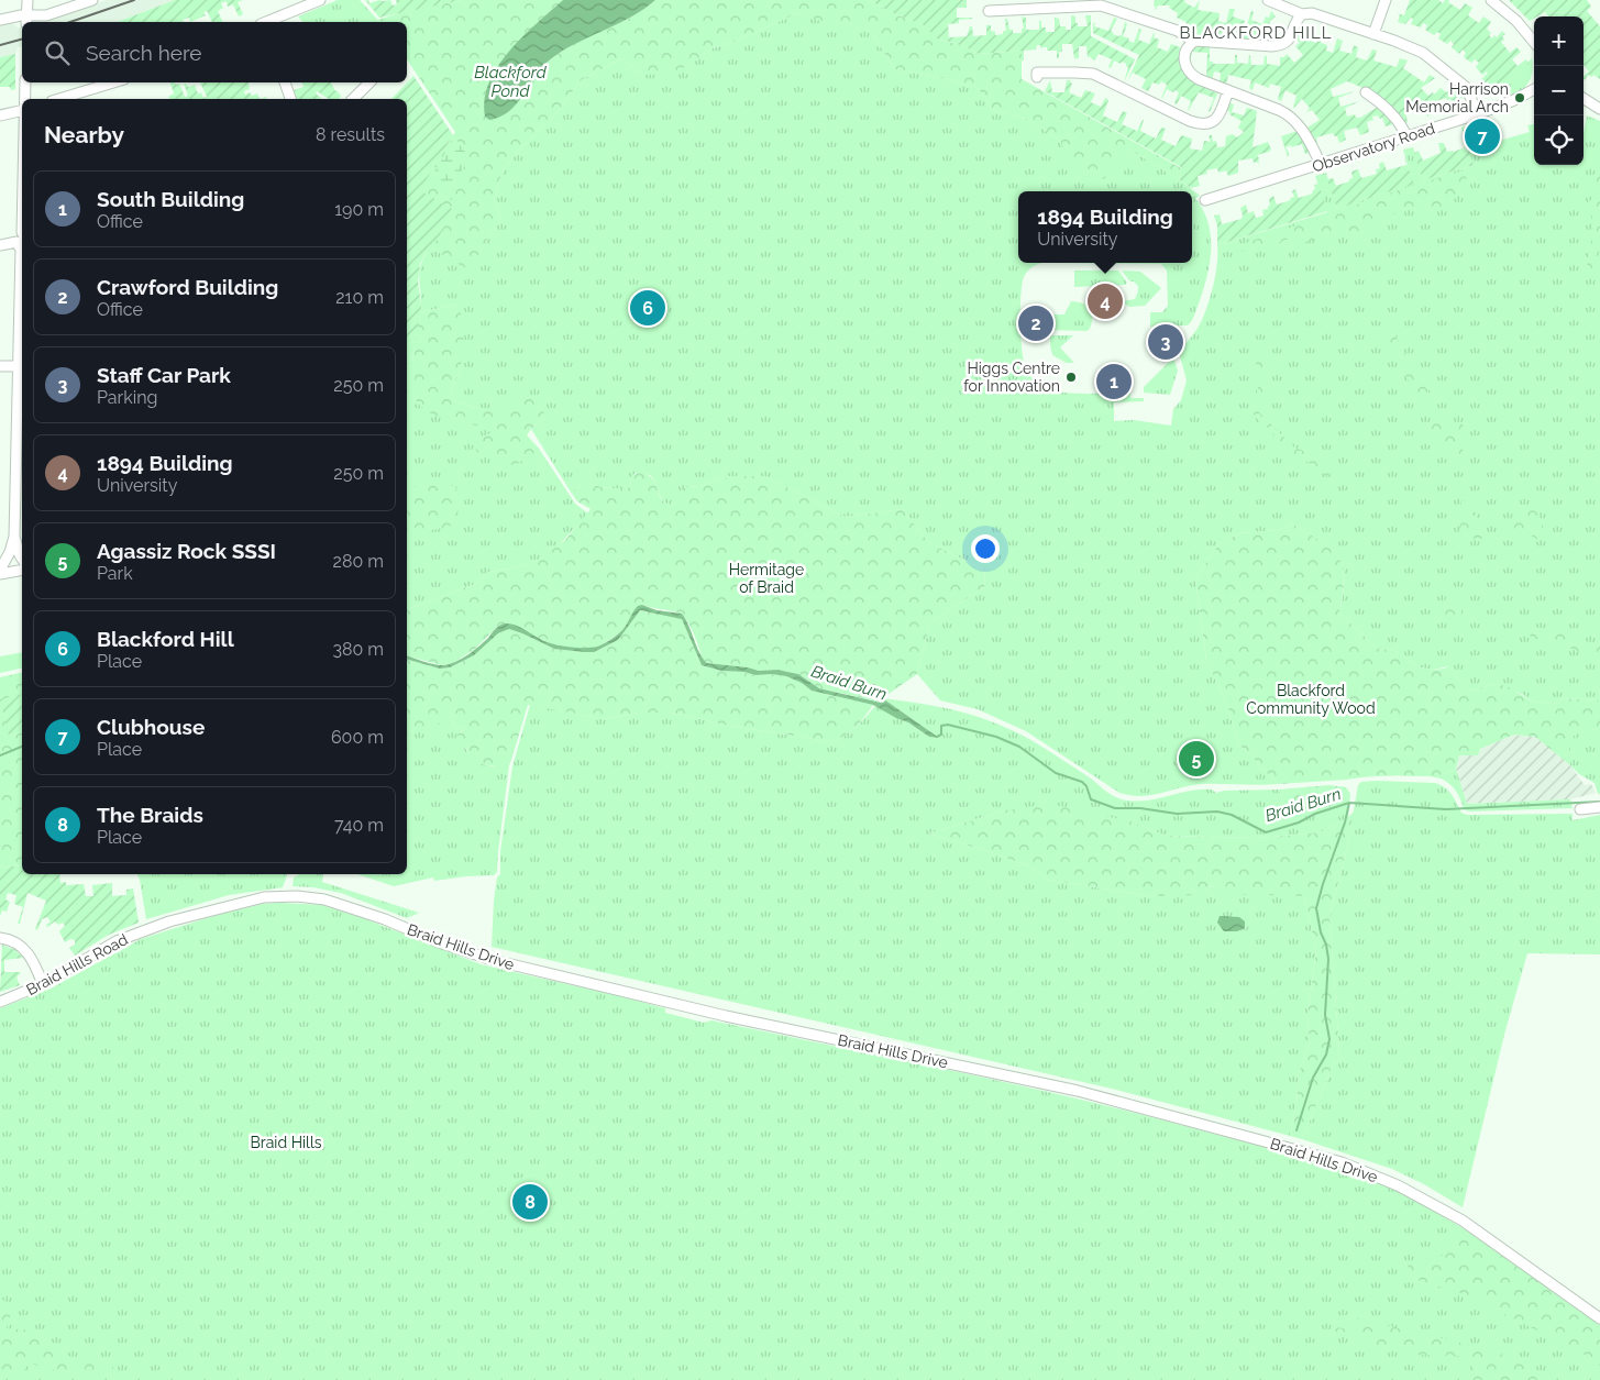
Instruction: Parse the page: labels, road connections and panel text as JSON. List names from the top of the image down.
{
  "streets": {
    "street": ["Observatory Road", "Braid Hills Drive", "Braid Hills Road"]
  },
  "crossings": [
    ["Braid Hills Drive", "Braid Hills Road"]
  ],
  "districts": ["BLACKFORD HILL"],
  "water": ["Blackford Pond", "Braid Burn"],
  "parks": ["Hermitage of Braid", "Blackford Community Wood", "Braid Hills"],
  "places": ["Harrison Memorial Arch", "Higgs Centre for Innovation"],
  "page": {
    "map_buttons": ["+", "−"],
    "search": "Search here",
    "heading": ["Nearby", "8 results"],
    "pins": [
      "7",
      "4",
      "6",
      "2",
      "3",
      "1",
      "5",
      "8"
    ],
    "list": [
      {
        "mark": "1",
        "name": "South Building",
        "note": "Office",
        "value": "190 m"
      },
      {
        "mark": "2",
        "name": "Crawford Building",
        "note": "Office",
        "value": "210 m"
      },
      {
        "mark": "3",
        "name": "Staff Car Park",
        "note": "Parking",
        "value": "250 m"
      },
      {
        "mark": "4",
        "name": "1894 Building",
        "note": "University",
        "value": "250 m"
      },
      {
        "mark": "5",
        "name": "Agassiz Rock SSSI",
        "note": "Park",
        "value": "280 m"
      },
      {
        "mark": "6",
        "name": "Blackford Hill",
        "note": "Place",
        "value": "380 m"
      },
      {
        "mark": "7",
        "name": "Clubhouse",
        "note": "Place",
        "value": "600 m"
      },
      {
        "mark": "8",
        "name": "The Braids",
        "note": "Place",
        "value": "740 m"
      }
    ],
    "popup": ["1894 Building", "University"]
  }
}
